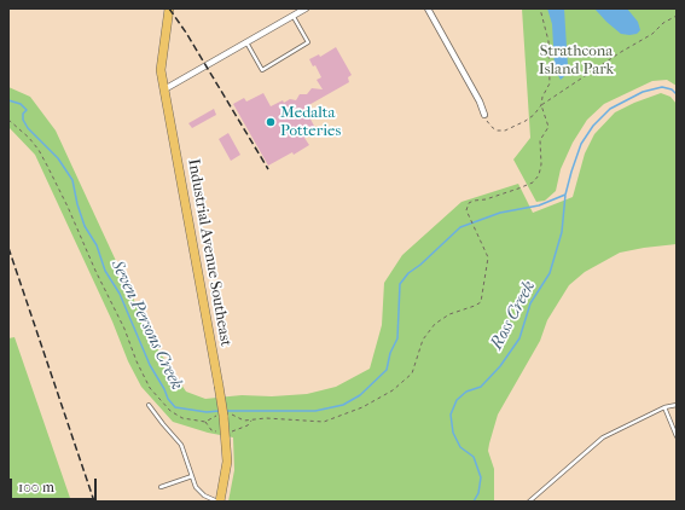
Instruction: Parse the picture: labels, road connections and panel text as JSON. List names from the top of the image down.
{
  "streets": {
    "main road": ["Industrial Avenue Southeast"]
  },
  "water": ["Ross Creek", "Seven Persons Creek"],
  "parks": ["Strathcona Island Park"],
  "places": ["Medalta Potteries"],
  "scale_bar": "100 m"
}
